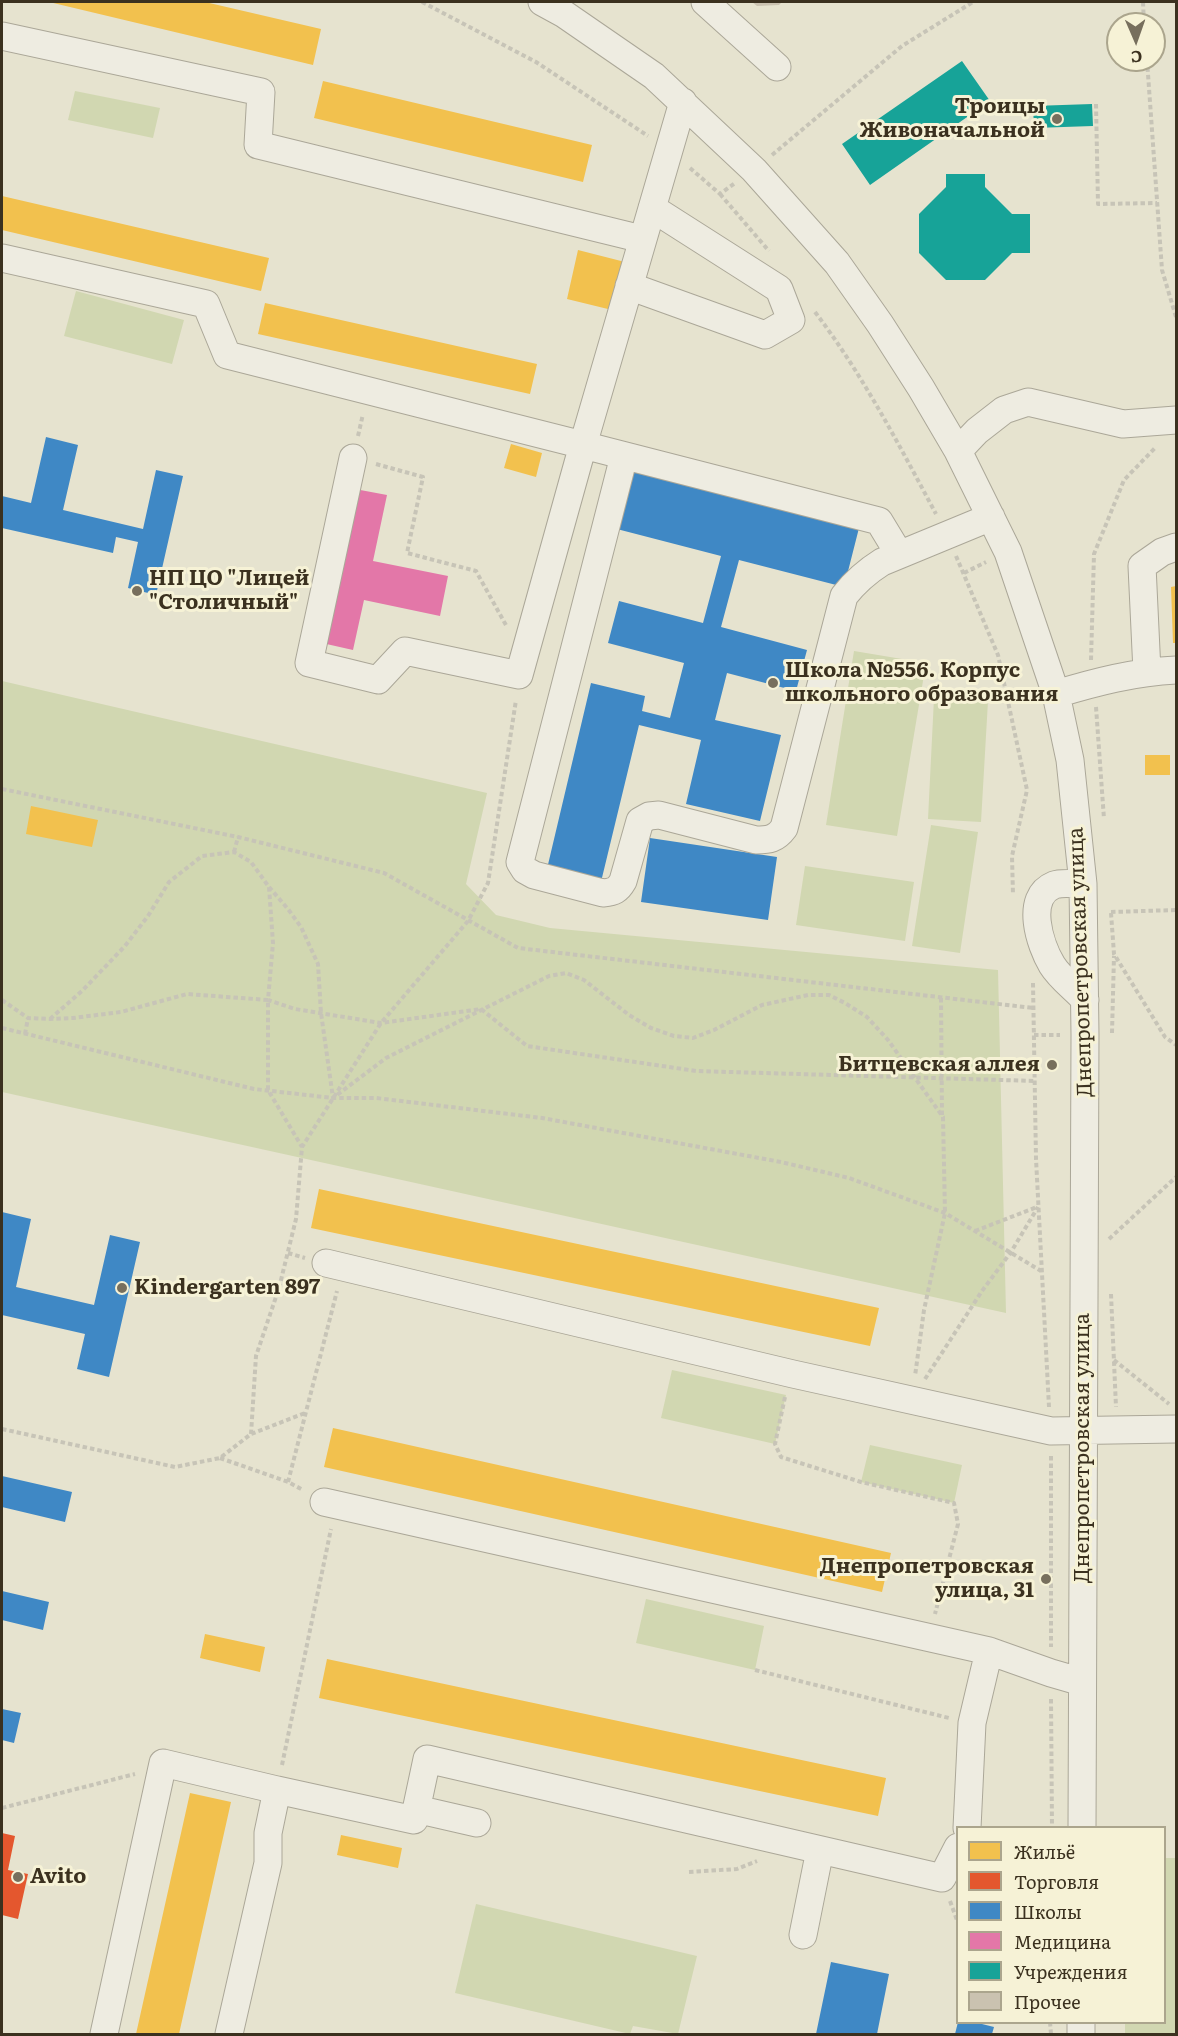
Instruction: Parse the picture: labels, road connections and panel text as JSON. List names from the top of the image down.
{
  "streets": {
    "street": ["Днепропетровская улица"]
  },
  "places": [
    "Троицы Живоначальной",
    "НП ЦО \"Лицей \"Столичный\"",
    "Школа №556. Корпус школьного образования",
    "Битцевская аллея",
    "Kindergarten 897",
    "Днепропетровская улица, 31",
    "Avito"
  ],
  "legend": [
    "Жильё",
    "Торговля",
    "Школы",
    "Медицина",
    "Учреждения",
    "Прочее"
  ],
  "north": "bottom"
}
